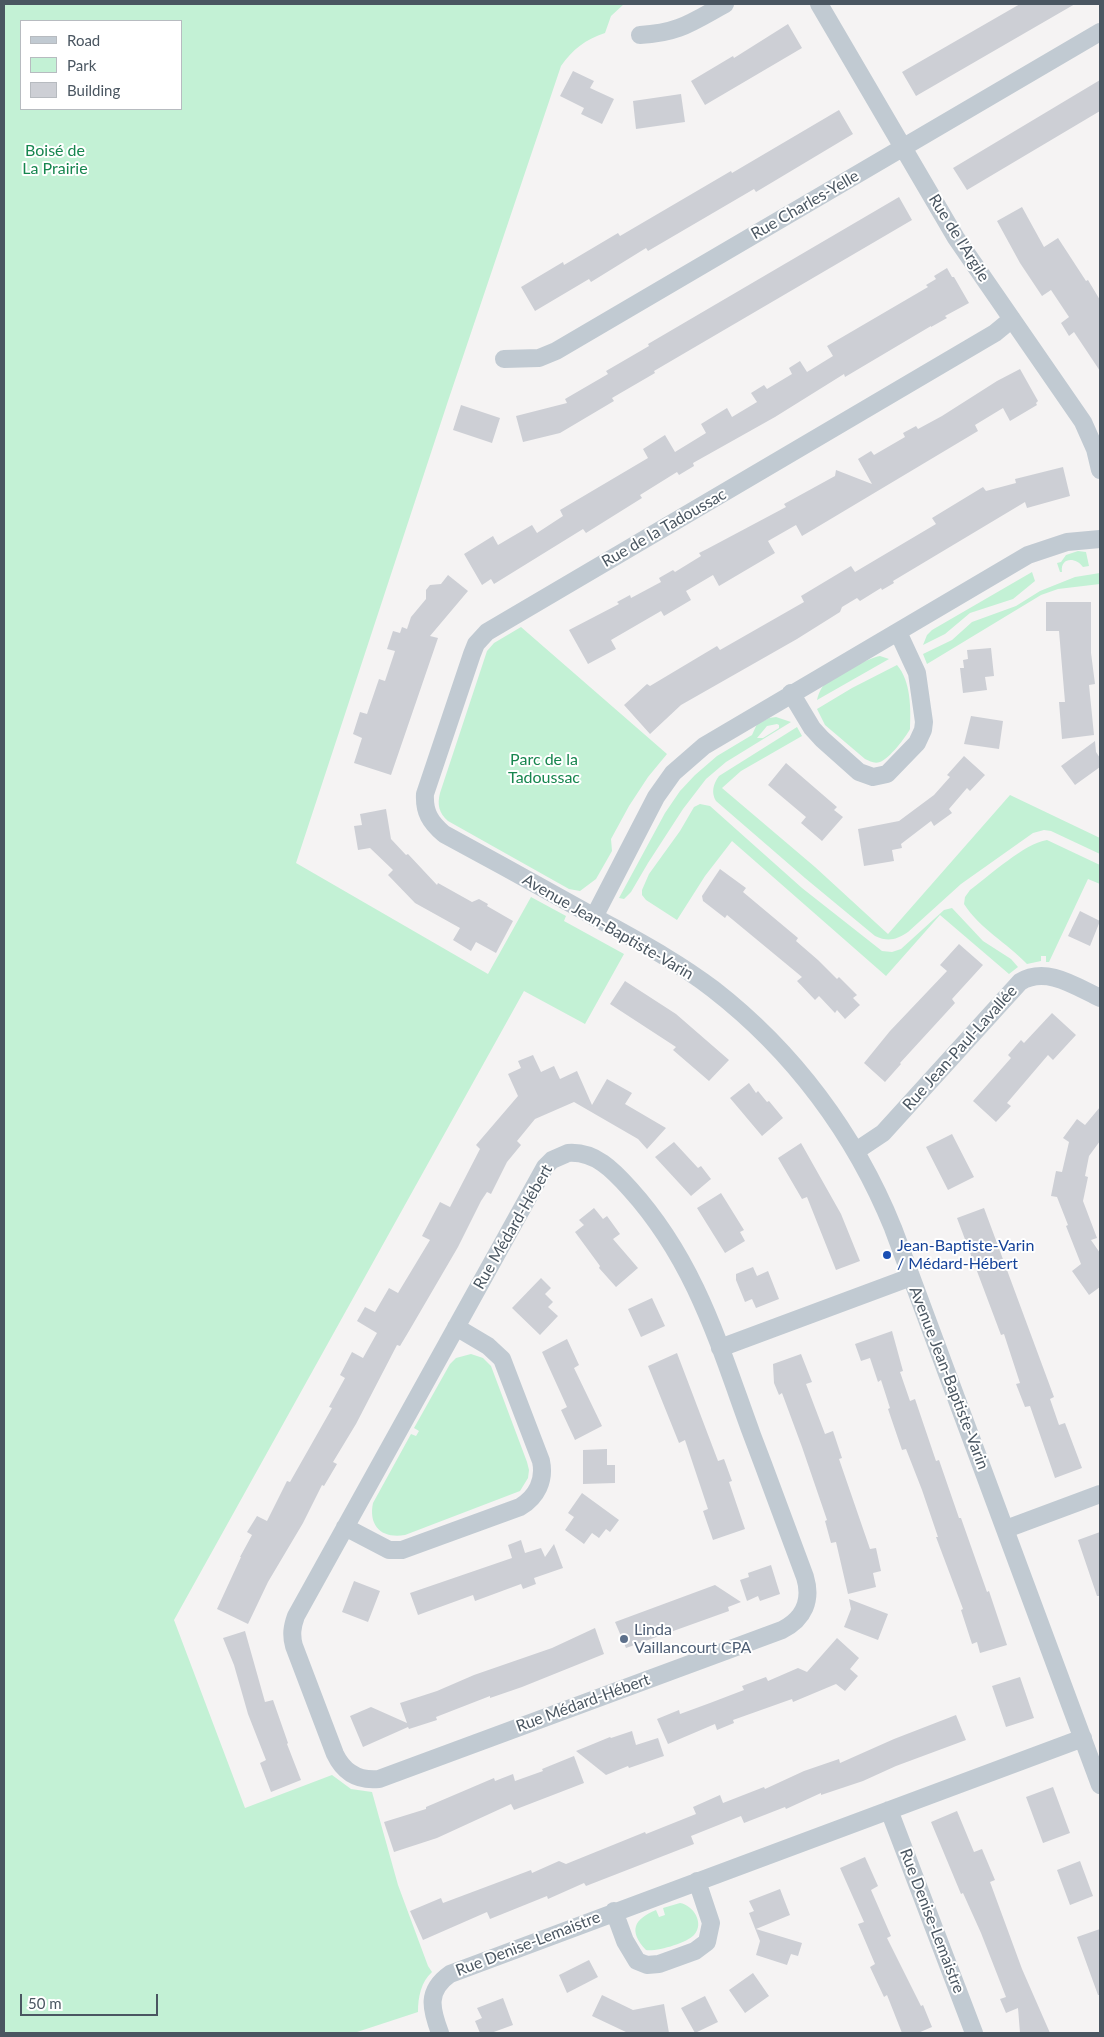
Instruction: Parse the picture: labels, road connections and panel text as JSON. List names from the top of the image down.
{
  "streets": {
    "street": [
      "Rue Charles-Yelle",
      "Rue de l'Argile",
      "Rue de la Tadoussac",
      "Avenue Jean-Baptiste-Varin",
      "Rue Jean-Paul-Lavallée",
      "Rue Médard-Hébert",
      "Rue Denise-Lemaistre"
    ]
  },
  "crossings": [
    ["Rue Charles-Yelle", "Rue de l'Argile"],
    ["Rue de l'Argile", "Rue de la Tadoussac"],
    ["Rue de la Tadoussac", "Avenue Jean-Baptiste-Varin"],
    ["Avenue Jean-Baptiste-Varin", "Rue Jean-Paul-Lavallée"],
    ["Avenue Jean-Baptiste-Varin", "Rue Denise-Lemaistre"]
  ],
  "parks": ["Boisé de La Prairie", "Parc de la Tadoussac"],
  "places": ["Jean-Baptiste-Varin / Médard-Hébert", "Linda Vaillancourt CPA"],
  "legend": ["Road", "Park", "Building"],
  "scale_bar": "50 m"
}
